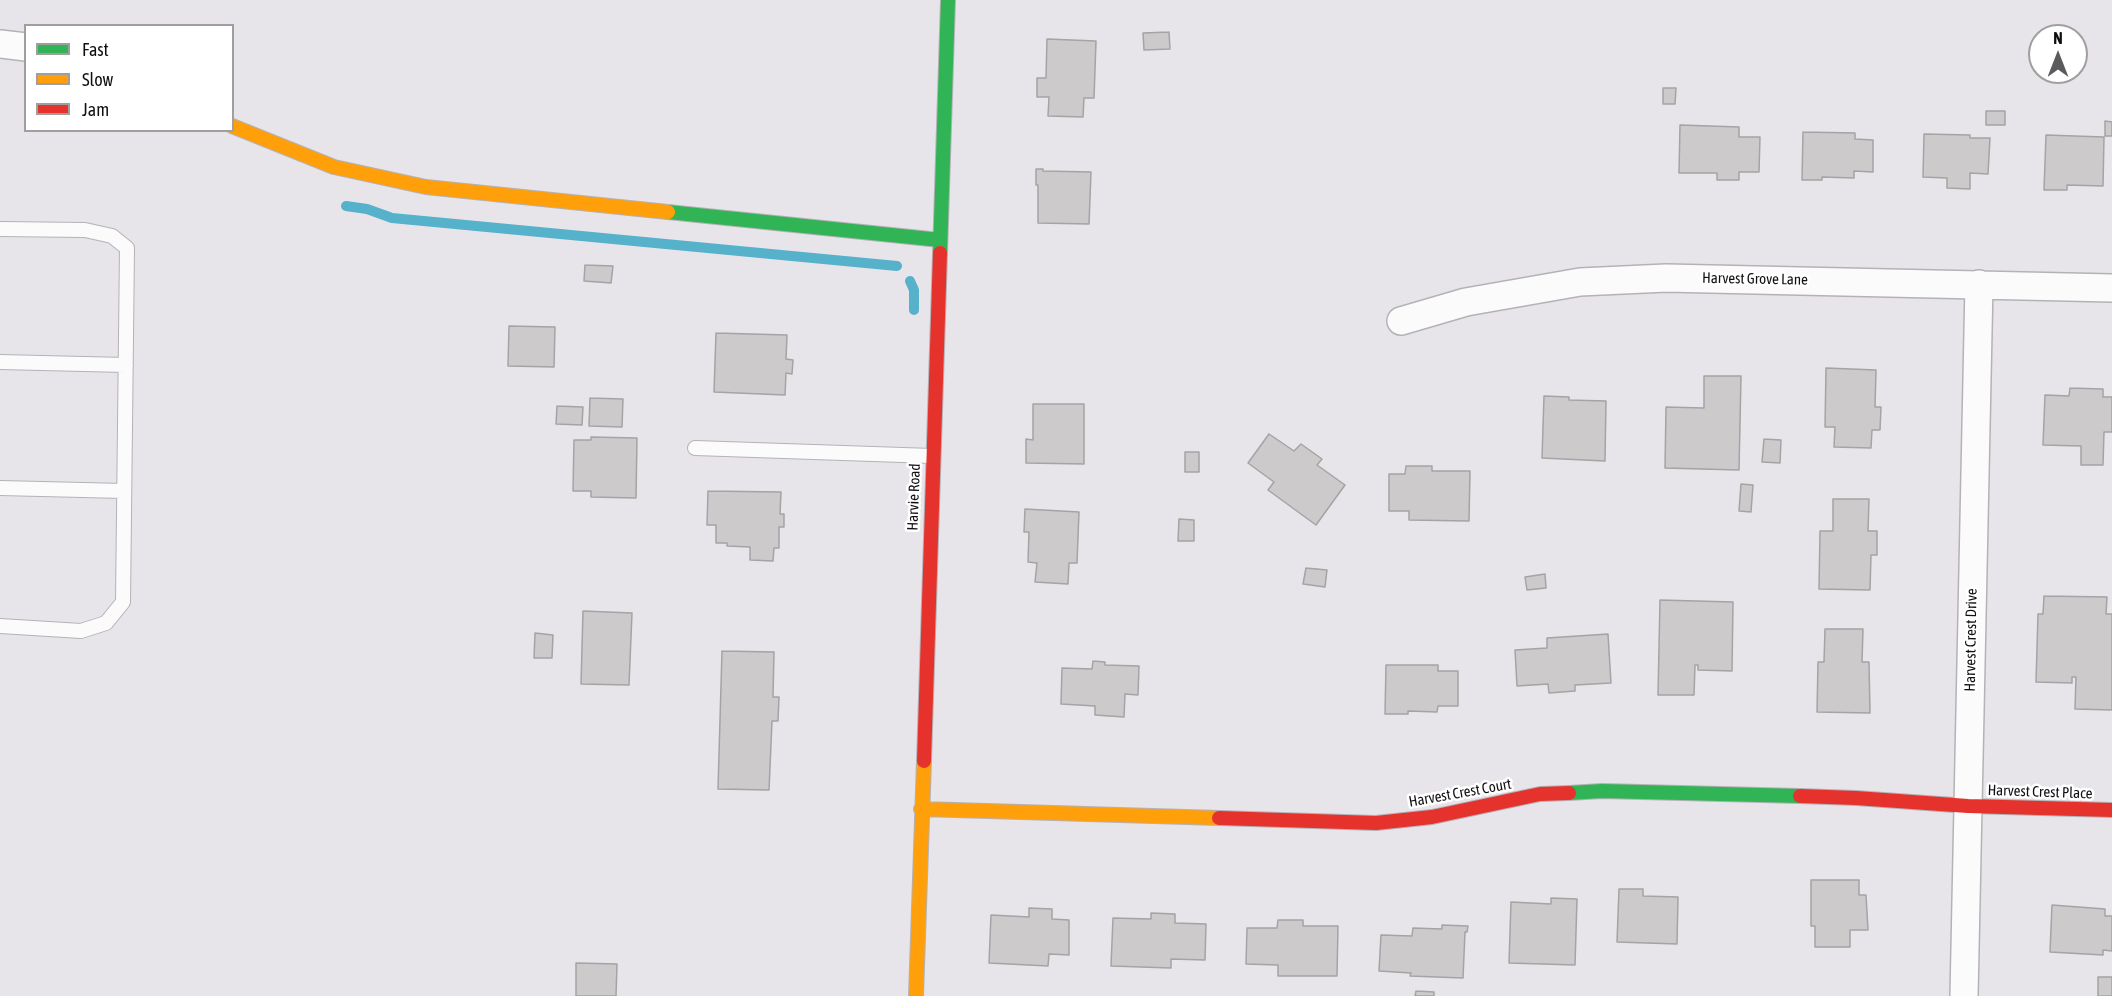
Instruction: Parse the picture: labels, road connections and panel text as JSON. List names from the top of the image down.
{
  "streets": {
    "street": [
      "Harvest Grove Lane",
      "Harvie Road",
      "Harvest Crest Drive",
      "Harvest Crest Place",
      "Harvest Crest Court"
    ]
  },
  "crossings": [
    ["Harvest Grove Lane", "Harvest Crest Drive"],
    ["Harvie Road", "Harvest Crest Court"],
    ["Harvest Crest Drive", "Harvest Crest Place"],
    ["Harvest Crest Drive", "Harvest Crest Court"],
    ["Harvest Crest Place", "Harvest Crest Court"]
  ],
  "legend": ["Fast", "Slow", "Jam"],
  "north": "top"
}
